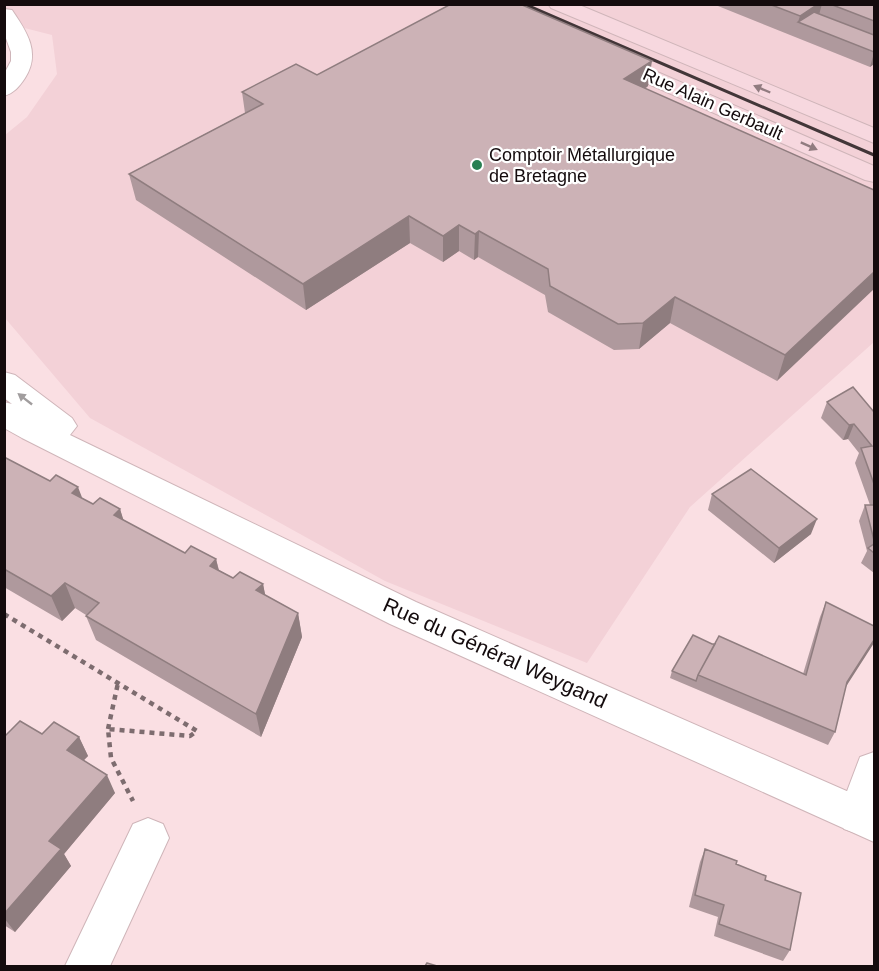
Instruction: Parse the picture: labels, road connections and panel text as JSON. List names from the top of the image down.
{
  "streets": {
    "main road": ["Rue Alain Gerbault"],
    "street": ["Rue du Général Weygand"]
  },
  "places": ["Comptoir Métallurgique de Bretagne"]
}
